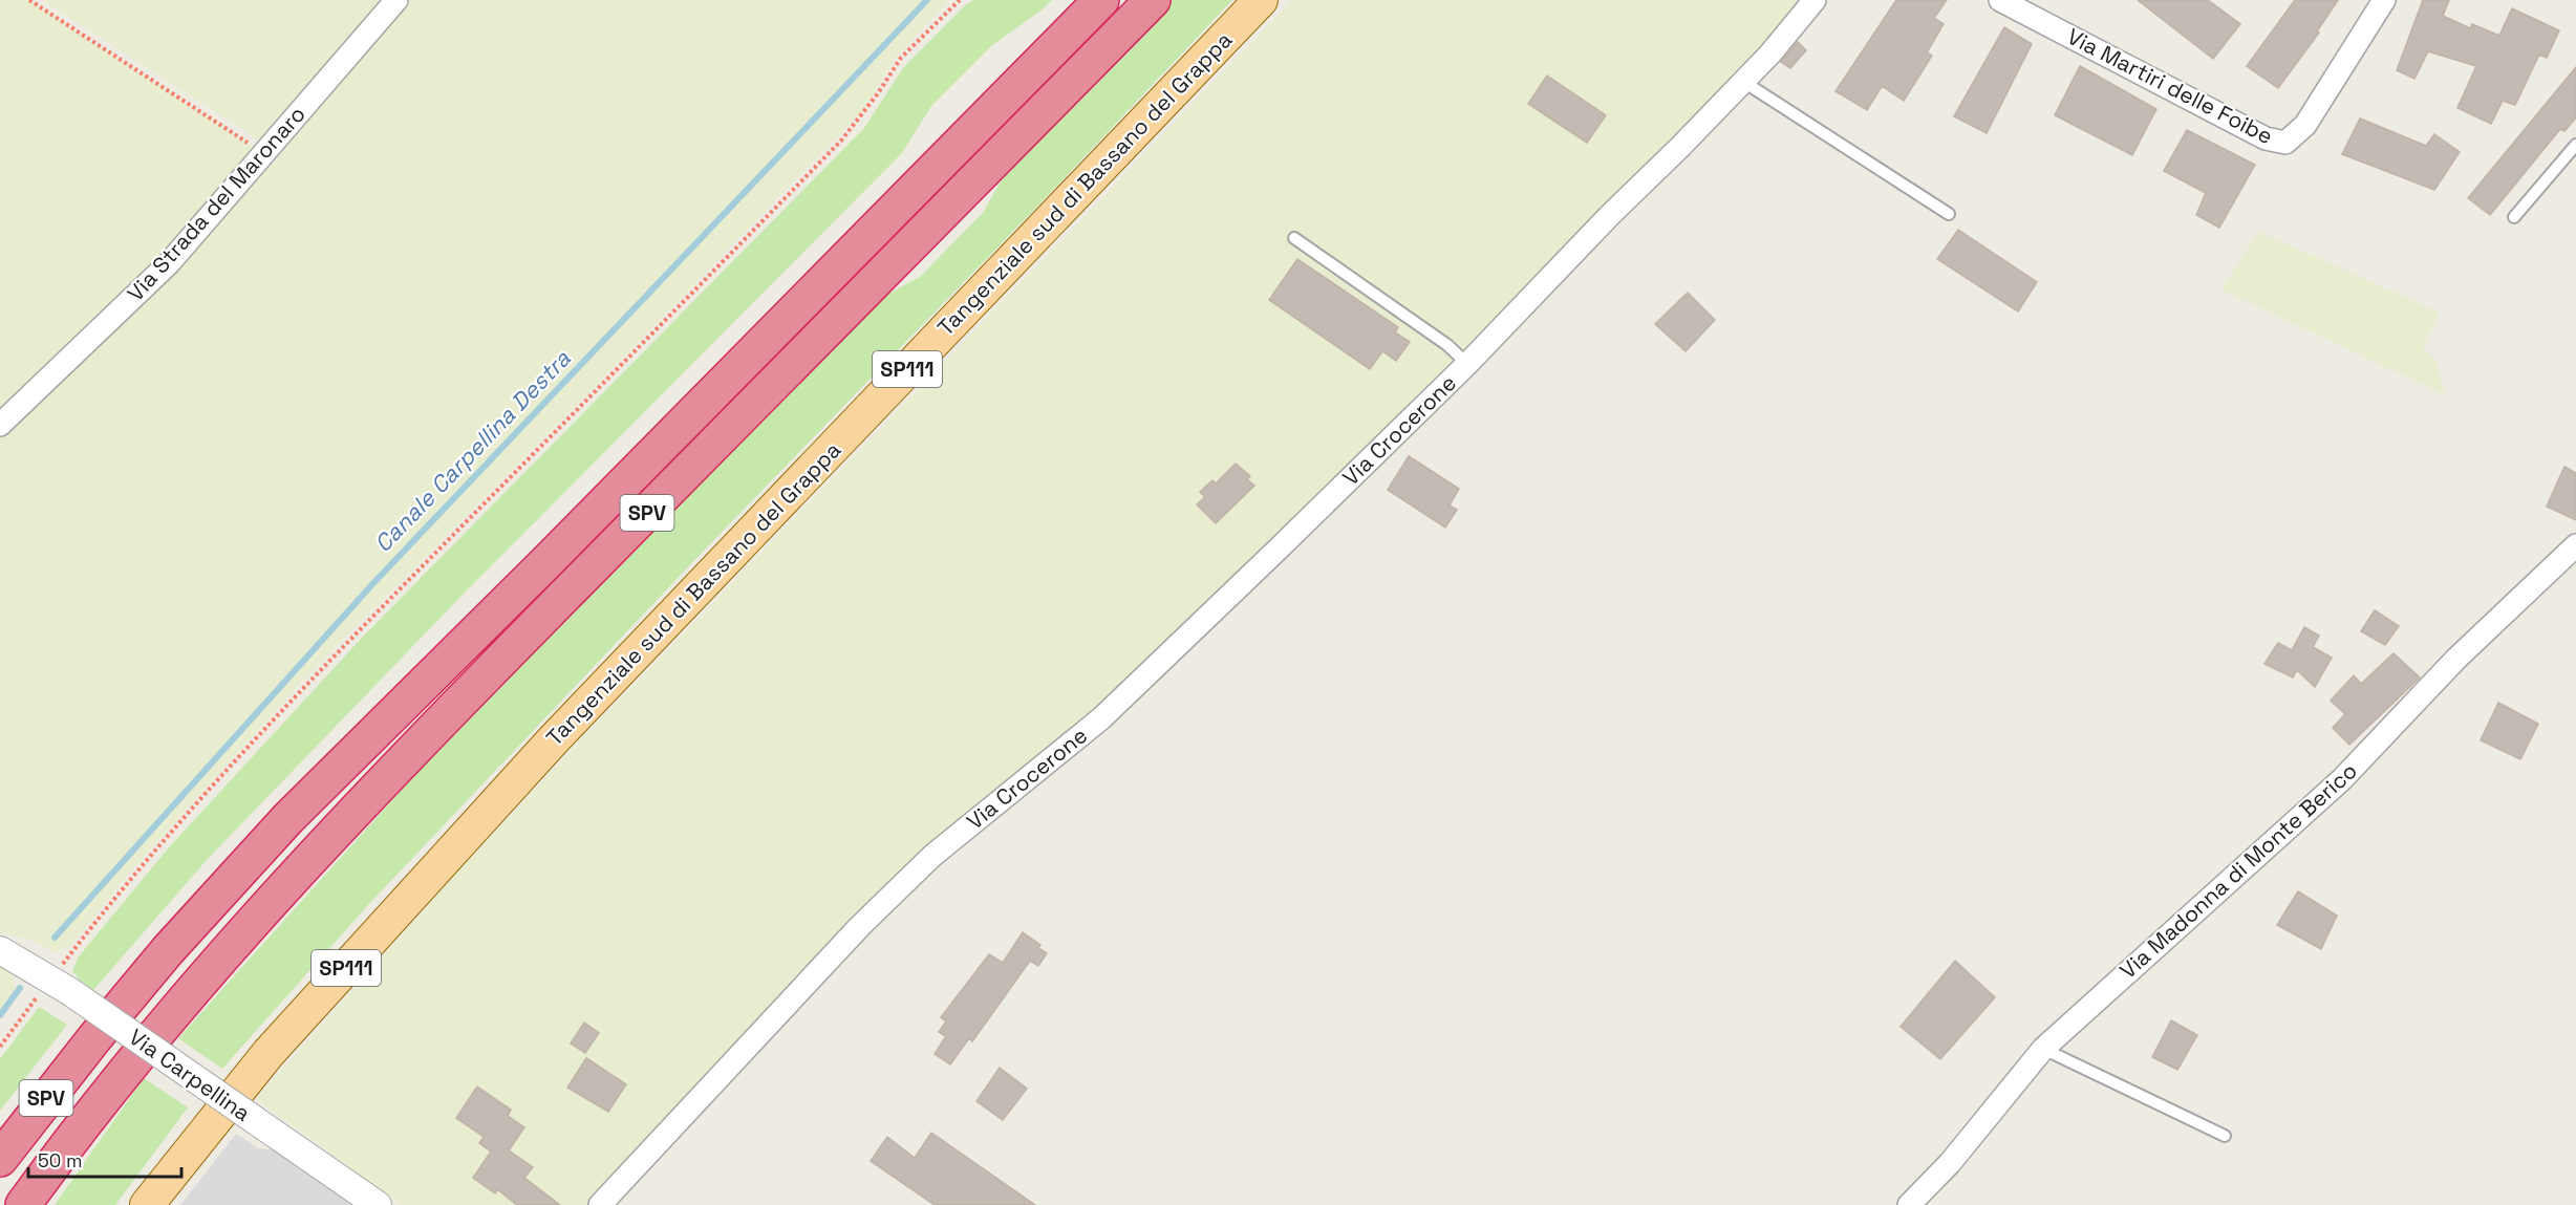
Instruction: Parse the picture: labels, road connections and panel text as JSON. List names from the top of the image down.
{
  "streets": {
    "highway": ["SPV"],
    "main road": ["Tangenziale sud di Bassano del Grappa", "SP111"],
    "street": [
      "Via Martiri delle Foibe",
      "Via Strada del Maronaro",
      "Via Crocerone",
      "Via Madonna di Monte Berico",
      "Via Carpellina"
    ]
  },
  "water": ["Canale Carpellina Destra"],
  "scale_bar": "50 m"
}
